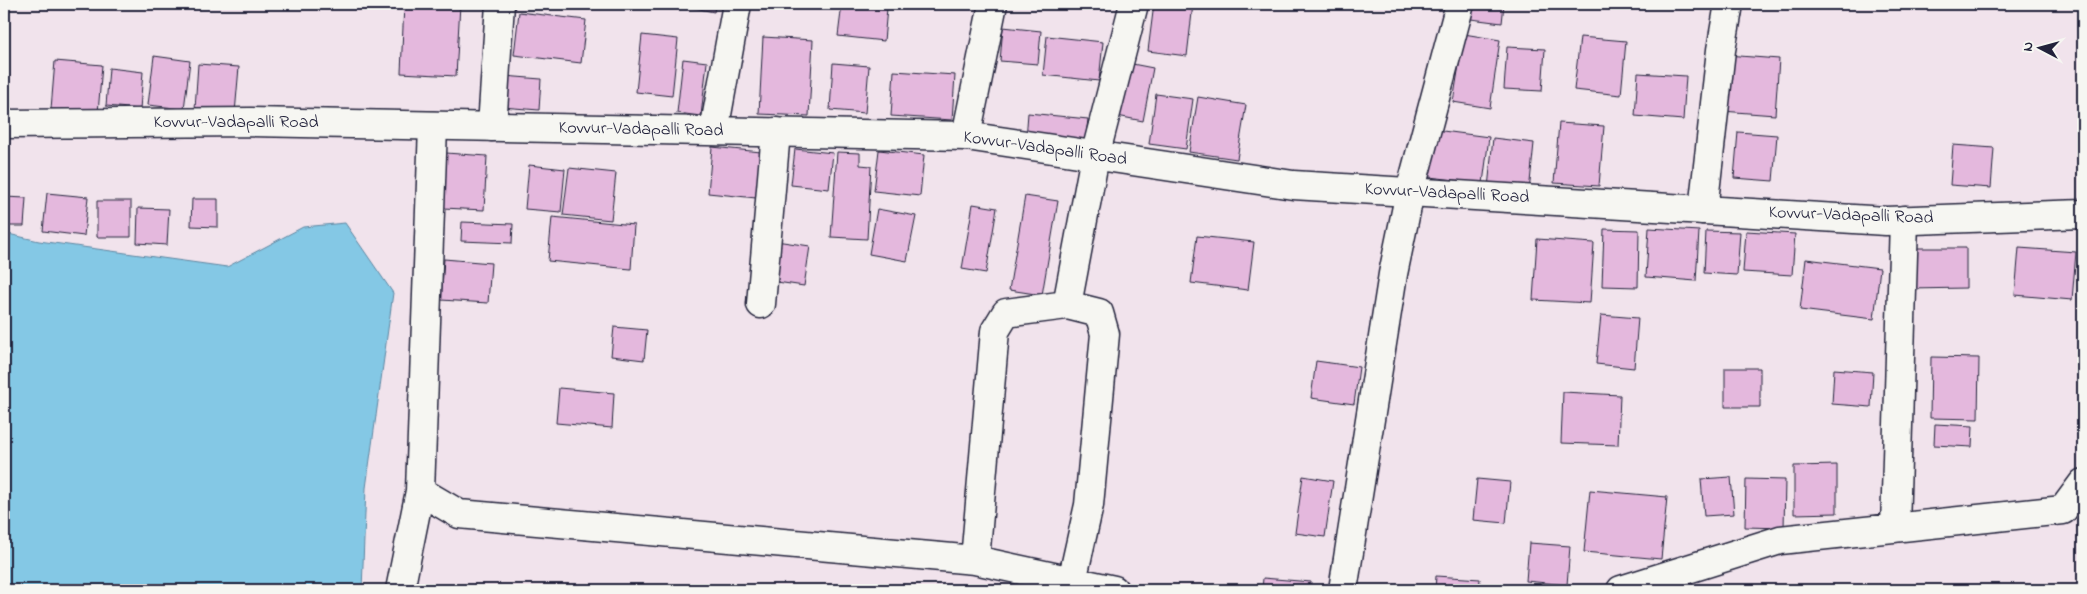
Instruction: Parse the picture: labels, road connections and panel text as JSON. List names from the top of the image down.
{
  "streets": {
    "street": ["Kovvur-Vadapalli Road"]
  },
  "north": "left"
}
